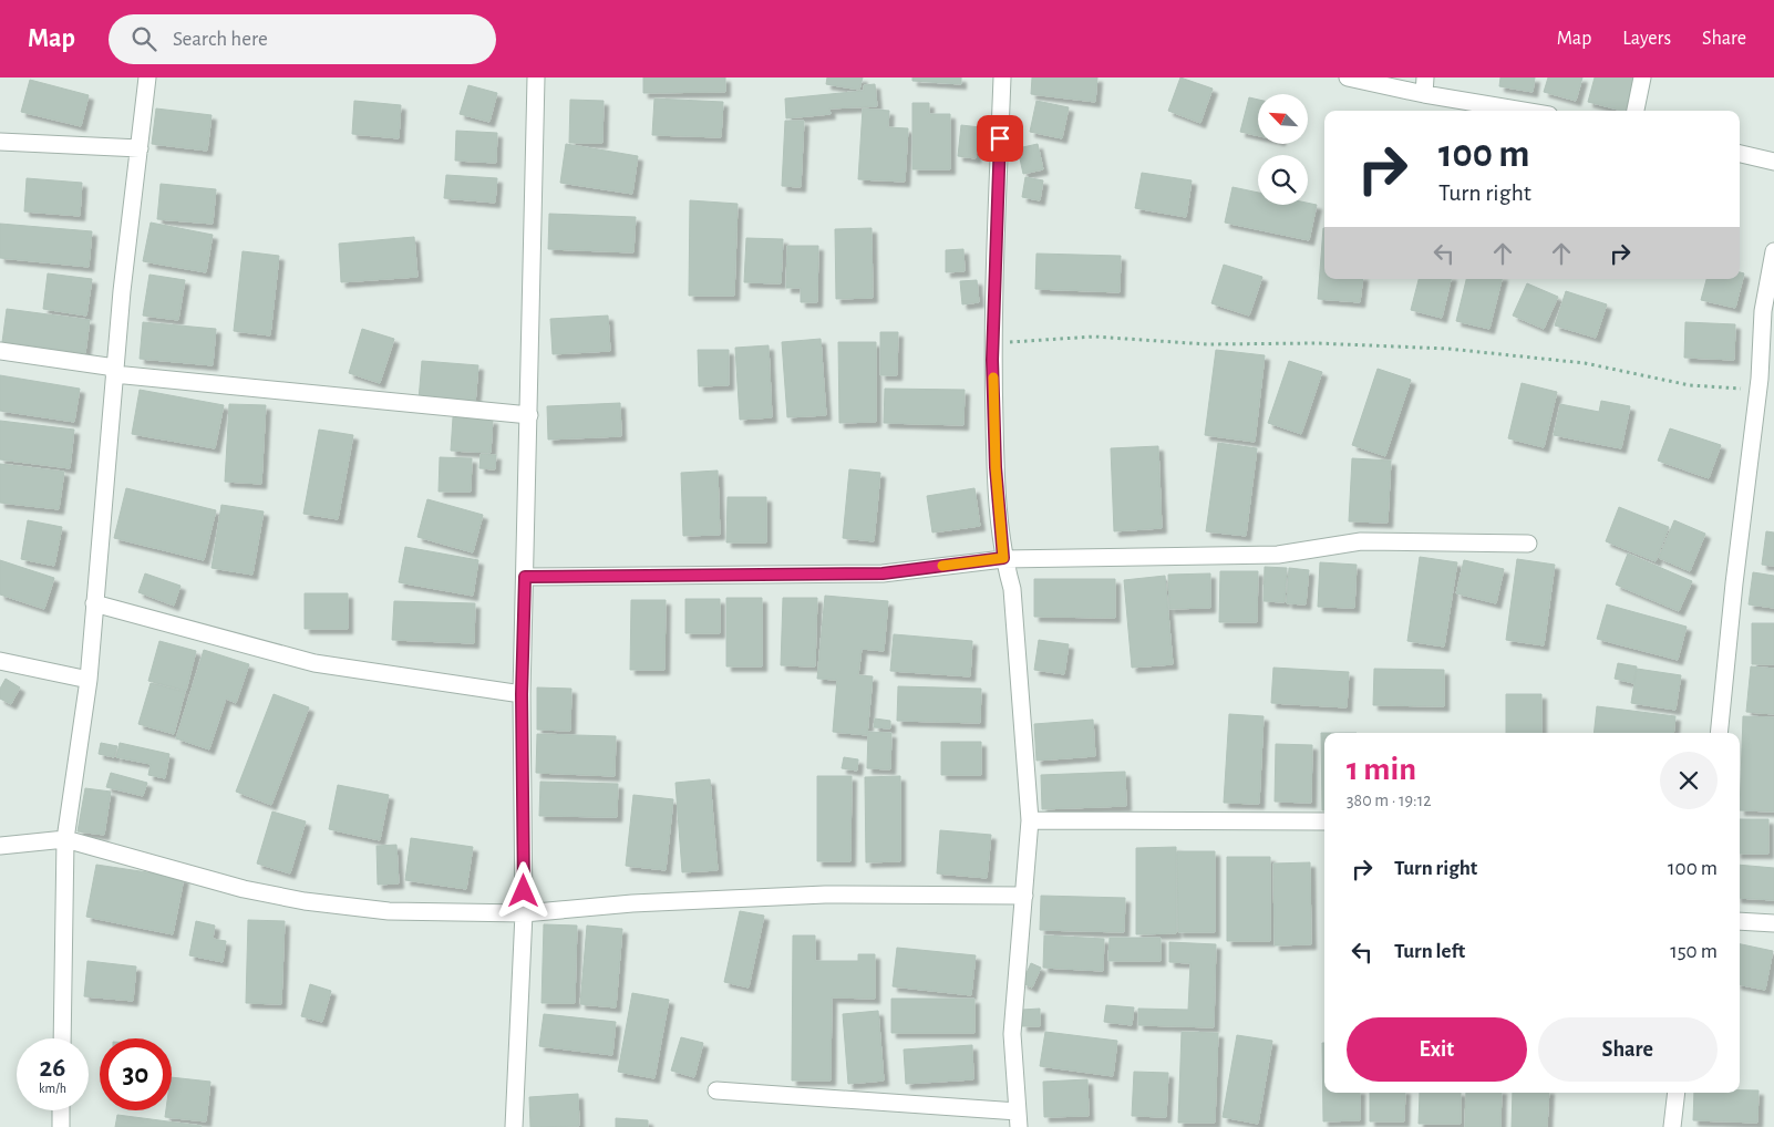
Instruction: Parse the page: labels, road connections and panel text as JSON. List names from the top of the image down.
{
  "north": "top left",
  "page": {
    "header": "Map",
    "search": "Search here",
    "nav": ["Map", "Layers", "Share"],
    "turn": ["100 m", "Turn right"],
    "heading": ["1 min", "380 m · 19:12"],
    "list": [
      {
        "name": "Turn right",
        "value": "100 m"
      },
      {
        "name": "Turn left",
        "value": "150 m"
      }
    ],
    "buttons": ["Exit", "Share"],
    "speed": "26 km/h",
    "limit": "30"
  }
}
